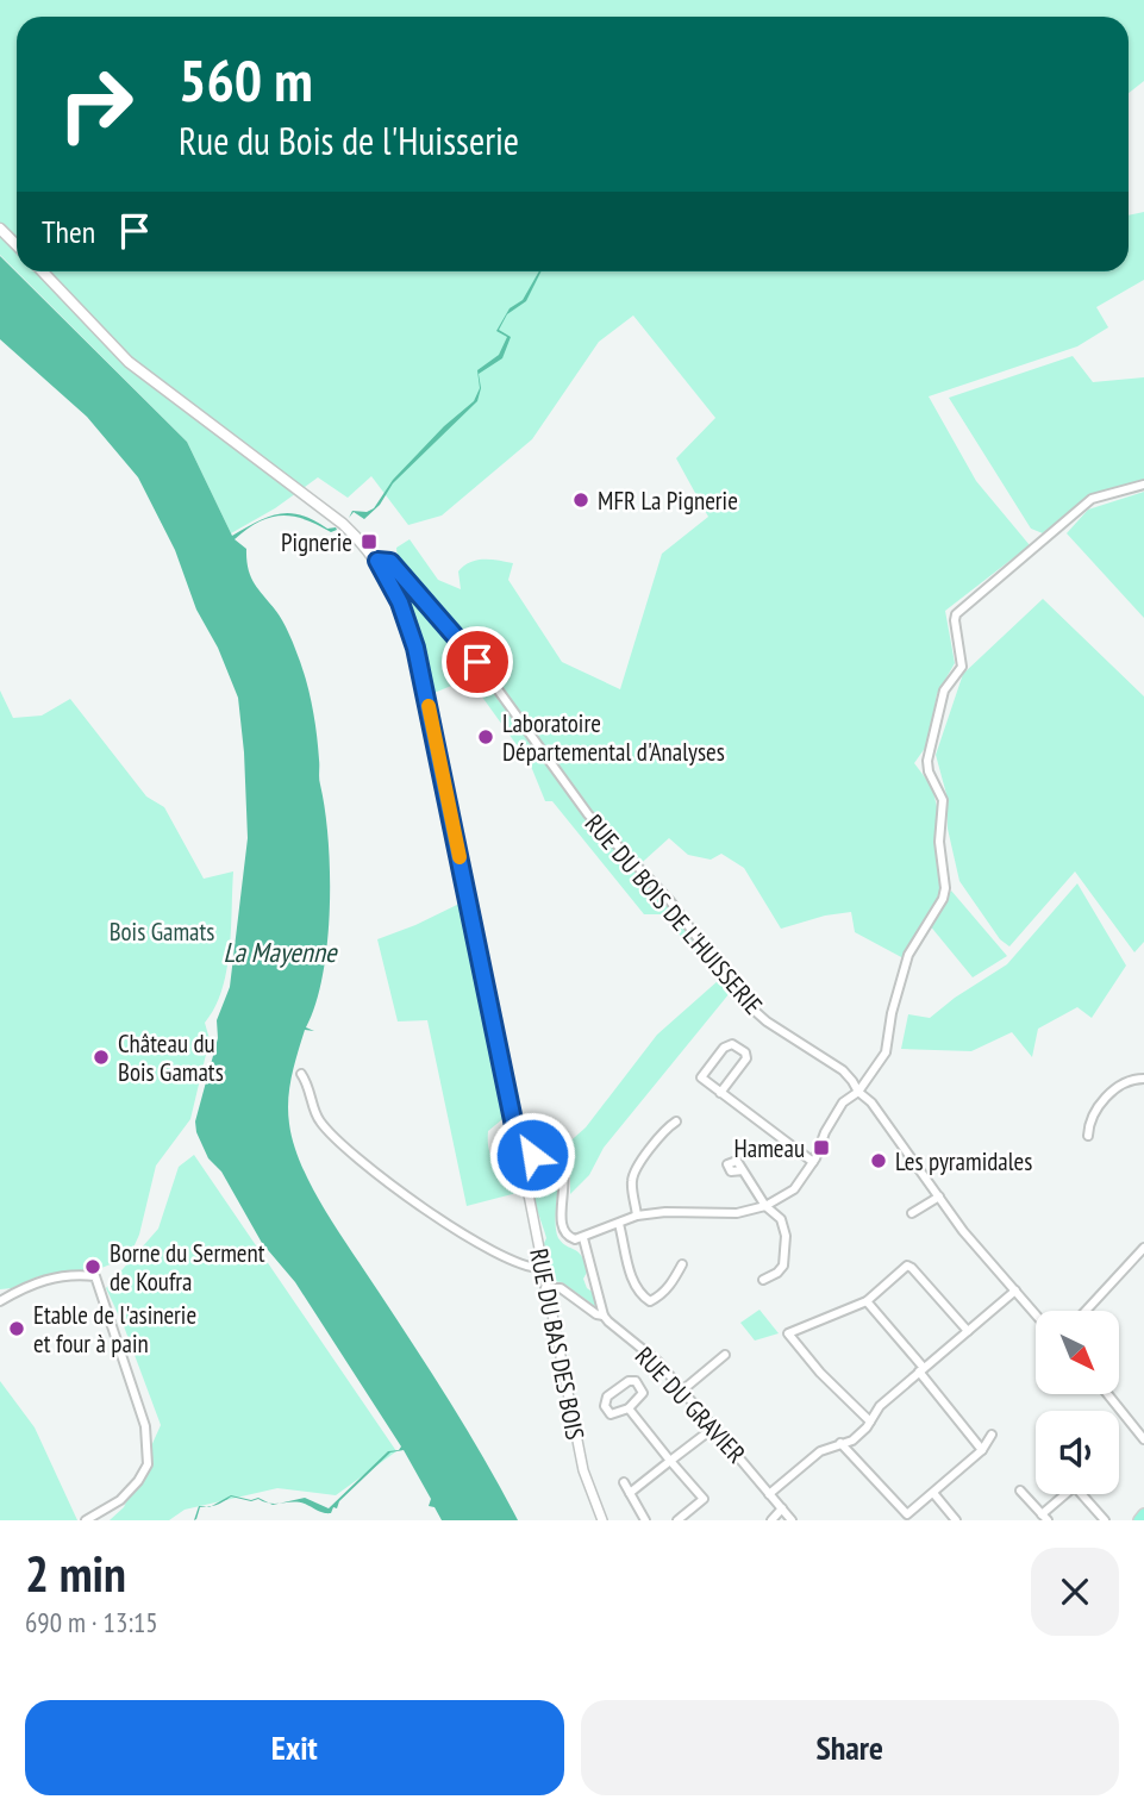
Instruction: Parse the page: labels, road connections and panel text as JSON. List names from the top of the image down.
{
  "streets": {
    "street": ["RUE DU BOIS DE L'HUISSERIE", "RUE DU BAS DES BOIS", "RUE DU GRAVIER"]
  },
  "crossings": [
    ["RUE DU BAS DES BOIS", "RUE DU GRAVIER"]
  ],
  "water": ["La Mayenne"],
  "parks": ["Bois Gamats"],
  "places": {
    "other": [
      "MFR La Pignerie",
      "Laboratoire Départemental d'Analyses",
      "Château du Bois Gamats",
      "Les pyramidales",
      "Borne du Serment de Koufra",
      "Etable de l'asinerie et four à pain"
    ],
    "transit": ["Pignerie", "Hameau"]
  },
  "north": "bottom right",
  "page": {
    "turn": ["560 m", "Rue du Bois de l'Huisserie"],
    "then": "Then",
    "heading": ["2 min", "690 m · 13:15"],
    "buttons": ["Exit", "Share"]
  }
}
